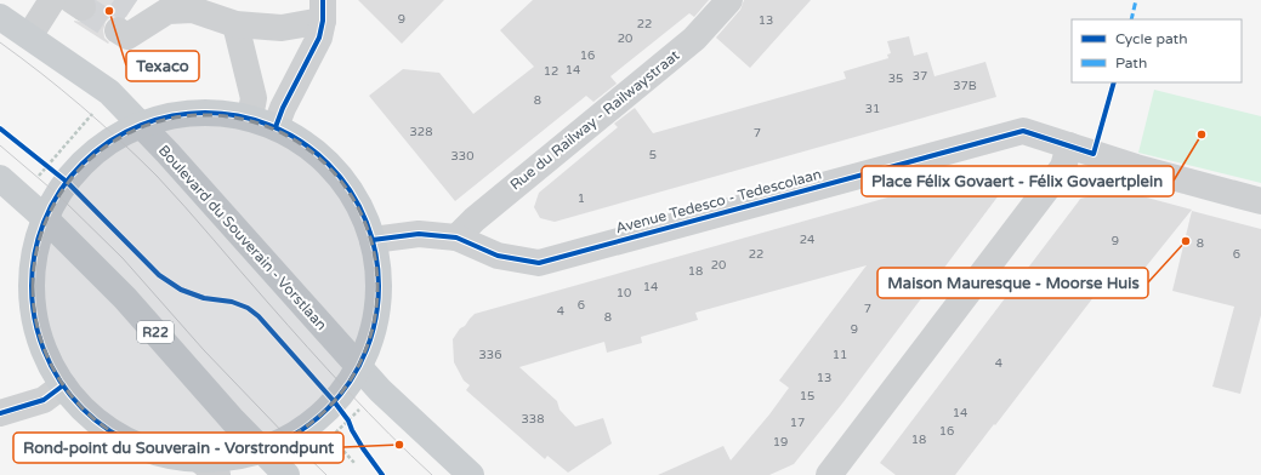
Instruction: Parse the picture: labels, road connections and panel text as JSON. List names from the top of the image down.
{
  "streets": {
    "main road": ["Boulevard du Souverain - Vorstlaan", "R22"],
    "street": ["Rue du Railway - Railwaystraat", "Avenue Tedesco - Tedescolaan"]
  },
  "crossings": [
    ["Rue du Railway - Railwaystraat", "Avenue Tedesco - Tedescolaan"]
  ],
  "places": [
    "Texaco",
    "Place Félix Govaert - Félix Govaertplein",
    "Maison Mauresque - Moorse Huis",
    "Rond-point du Souverain - Vorstrondpunt"
  ],
  "house_numbers": [
    "9",
    "13",
    "22",
    "20",
    "16",
    "14",
    "12",
    "37",
    "35",
    "37B",
    "8",
    "31",
    "328",
    "7",
    "5",
    "330",
    "1",
    "24",
    "9",
    "8",
    "22",
    "6",
    "20",
    "18",
    "14",
    "10",
    "6",
    "7",
    "4",
    "8",
    "9",
    "336",
    "11",
    "4",
    "13",
    "15",
    "14",
    "338",
    "17",
    "16",
    "18",
    "19"
  ],
  "legend": ["Cycle path", "Path"]
}
